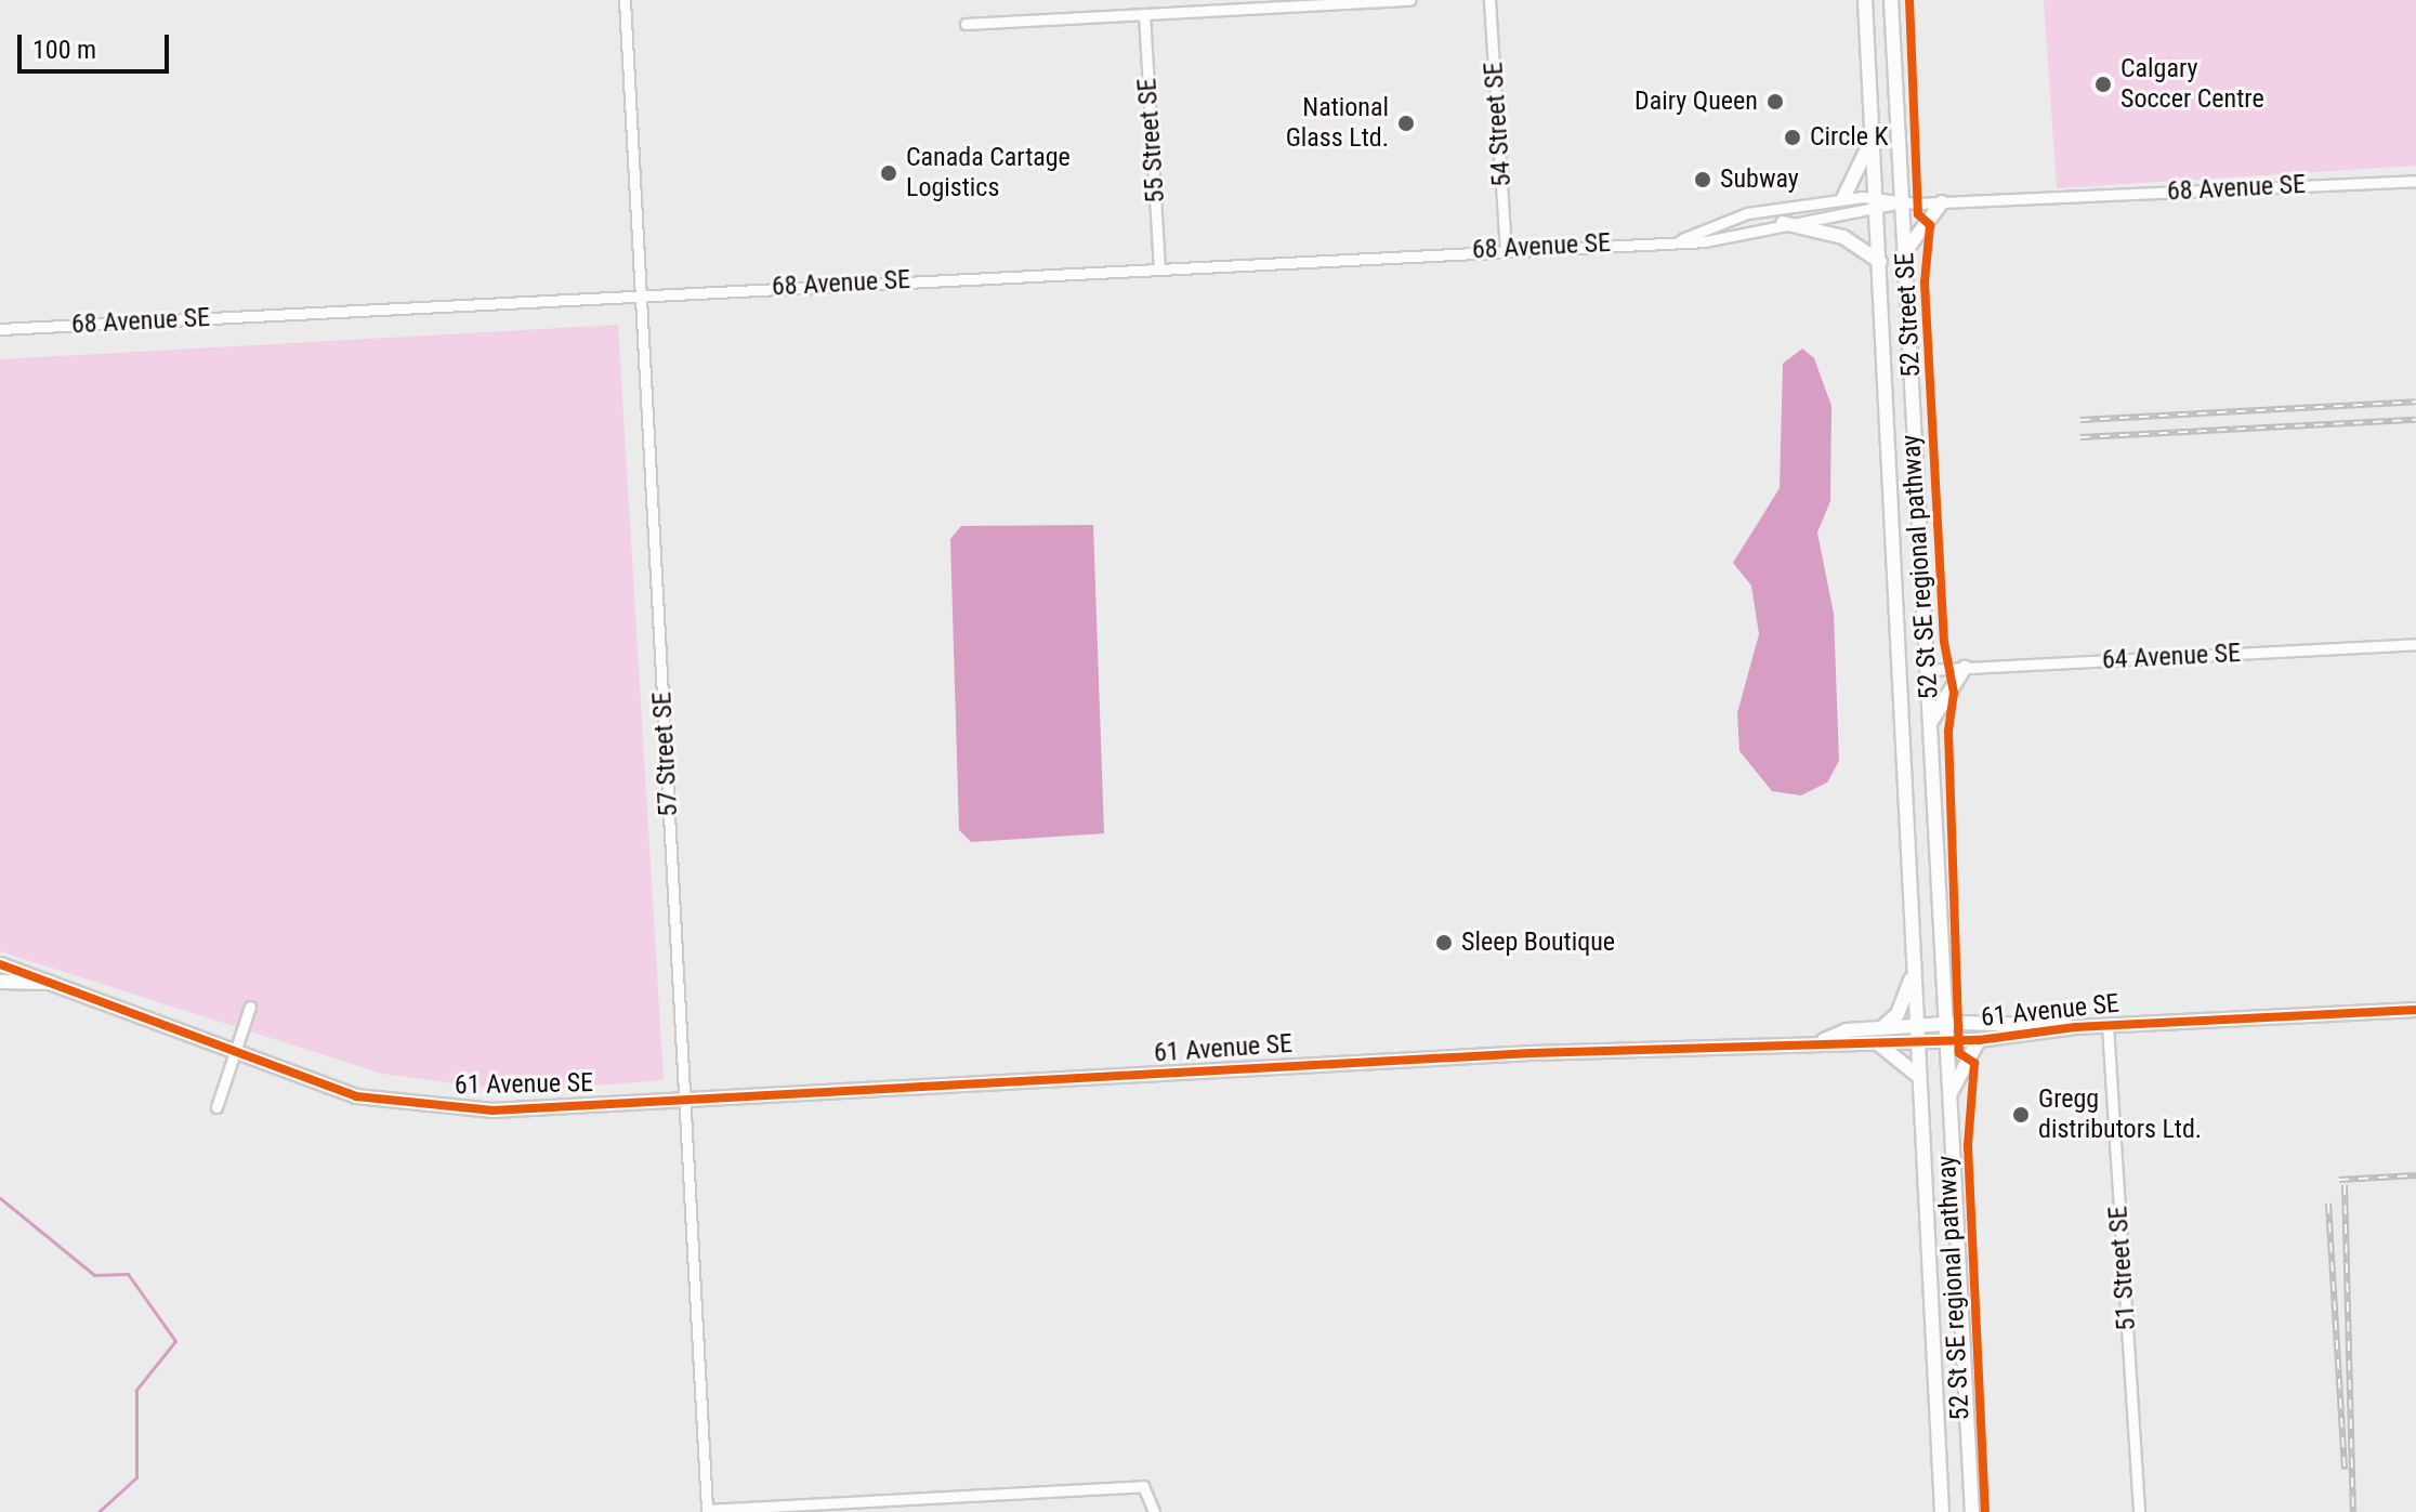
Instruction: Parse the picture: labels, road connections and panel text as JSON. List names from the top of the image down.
{
  "streets": {
    "main road": ["52 Street SE", "61 Avenue SE"],
    "street": [
      "54 Street SE",
      "55 Street SE",
      "68 Avenue SE",
      "64 Avenue SE",
      "57 Street SE",
      "51 Street SE"
    ],
    "cycle path": ["52 St SE regional pathway"]
  },
  "crossings": [
    ["54 Street SE", "68 Avenue SE"],
    ["55 Street SE", "68 Avenue SE"],
    ["68 Avenue SE", "52 Street SE"],
    ["68 Avenue SE", "57 Street SE"],
    ["52 Street SE", "64 Avenue SE"],
    ["52 Street SE", "61 Avenue SE"],
    ["57 Street SE", "61 Avenue SE"],
    ["61 Avenue SE", "51 Street SE"]
  ],
  "places": [
    "Calgary Soccer Centre",
    "Dairy Queen",
    "National Glass Ltd.",
    "Circle K",
    "Canada Cartage Logistics",
    "Subway",
    "Sleep Boutique",
    "Gregg distributors Ltd."
  ],
  "scale_bar": "100 m"
}
